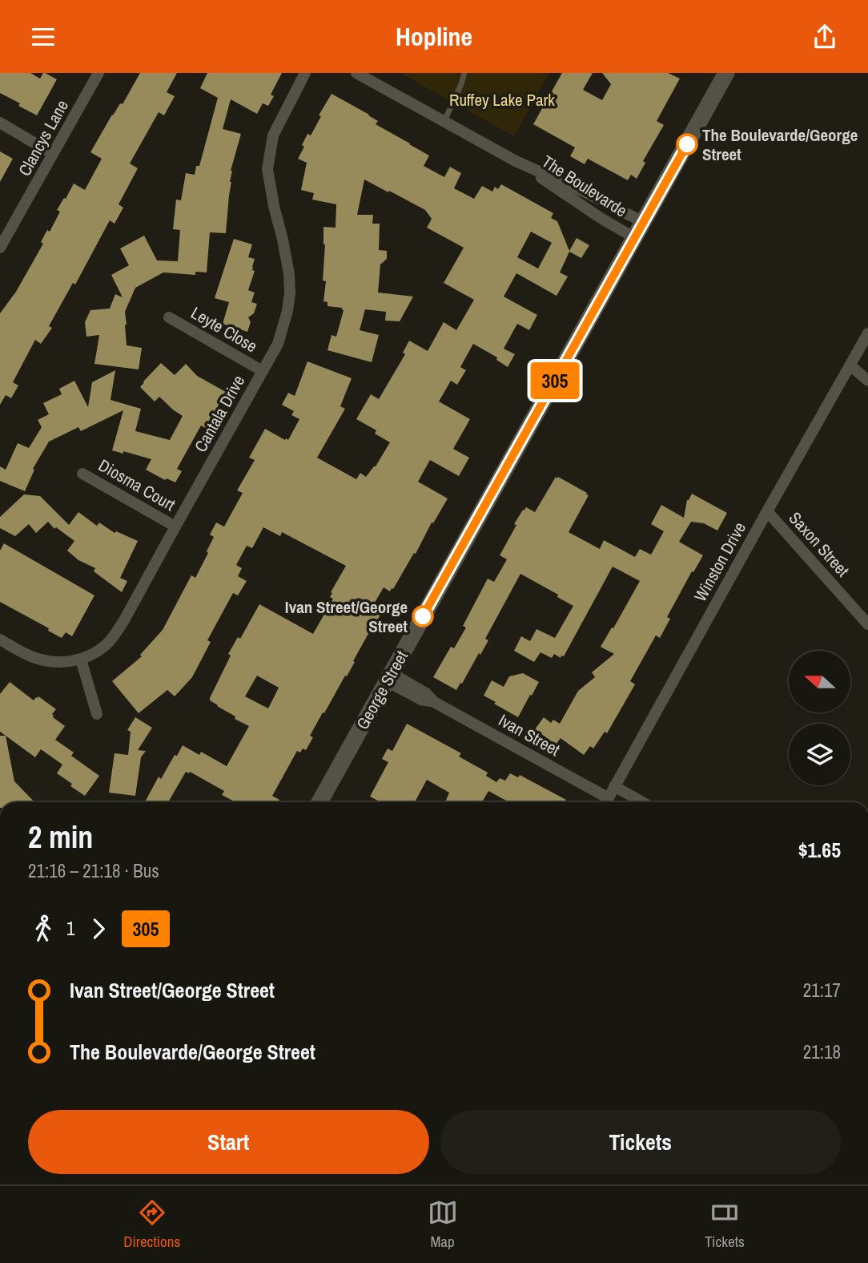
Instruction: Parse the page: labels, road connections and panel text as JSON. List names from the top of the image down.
{
  "streets": {
    "main road": ["George Street"],
    "street": [
      "Clancys Lane",
      "The Boulevarde",
      "Leyte Close",
      "Cantala Drive",
      "Diosma Court",
      "Saxon Street",
      "Winston Drive",
      "Ivan Street"
    ]
  },
  "crossings": [
    ["The Boulevarde", "George Street"],
    ["Leyte Close", "Cantala Drive"],
    ["Cantala Drive", "Diosma Court"],
    ["Saxon Street", "Winston Drive"],
    ["George Street", "Ivan Street"]
  ],
  "parks": ["Ruffey Lake Park"],
  "places": ["The Boulevarde/George Street", "Ivan Street/George Street"],
  "lines": ["bus line 305"],
  "north": "left",
  "page": {
    "header": "Hopline",
    "on_map": "305",
    "heading": ["2 min", "21:16 – 21:18 · Bus", "$1.65"],
    "legs": ["1", "305"],
    "list": [
      {
        "name": "Ivan Street/George Street",
        "value": "21:17"
      },
      {
        "name": "The Boulevarde/George Street",
        "value": "21:18"
      }
    ],
    "buttons": ["Start", "Tickets"],
    "tabs": ["Directions", "Map", "Tickets"]
  }
}
